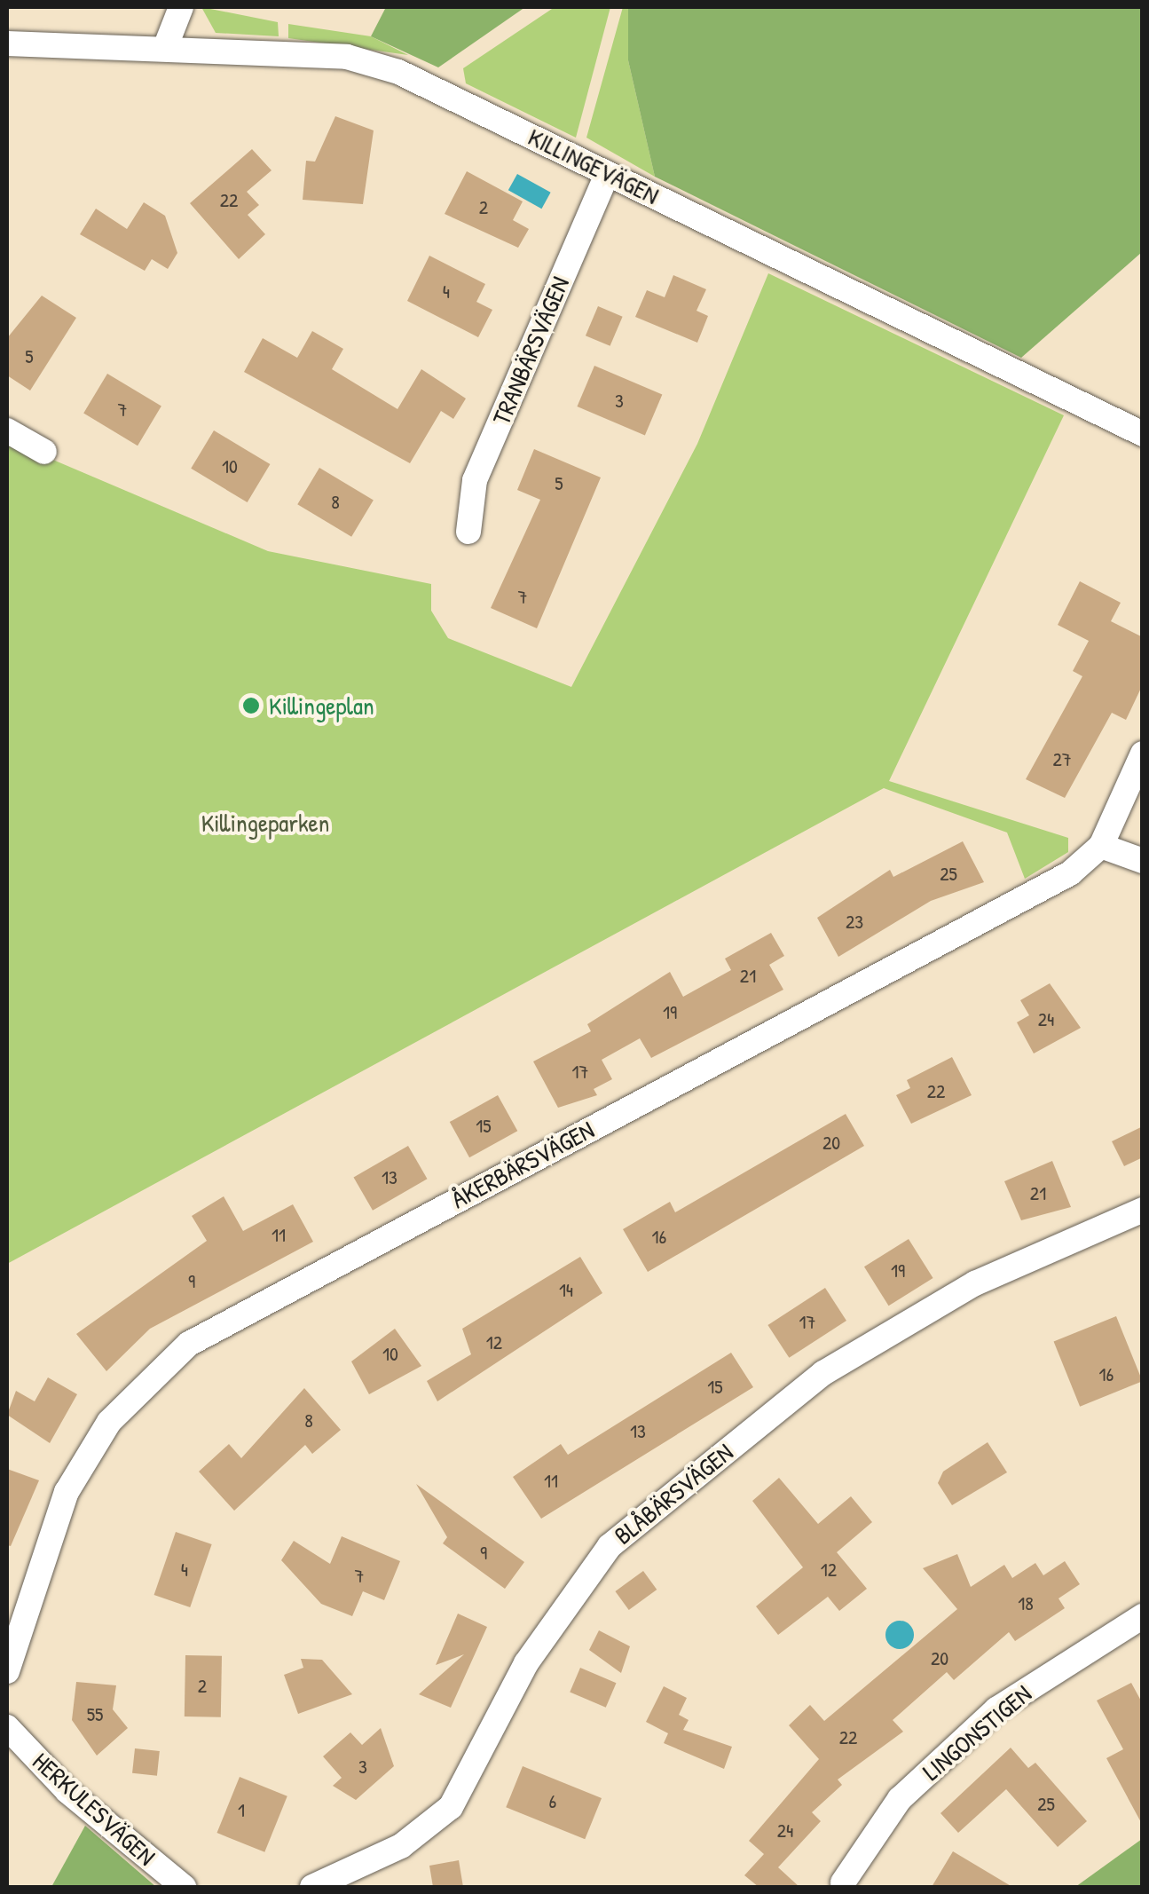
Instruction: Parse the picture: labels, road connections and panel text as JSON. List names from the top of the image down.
{
  "streets": {
    "street": [
      "KILLINGEVÄGEN",
      "TRANBÄRSVÄGEN",
      "ÅKERBÄRSVÄGEN",
      "BLÅBÄRSVÄGEN",
      "LINGONSTIGEN",
      "HERKULESVÄGEN"
    ]
  },
  "crossings": [
    ["KILLINGEVÄGEN", "TRANBÄRSVÄGEN"]
  ],
  "parks": ["Killingeparken"],
  "places": ["Killingeplan"],
  "house_numbers": [
    "22",
    "2",
    "4",
    "5",
    "3",
    "7",
    "10",
    "5",
    "8",
    "7",
    "27",
    "25",
    "23",
    "21",
    "19",
    "24",
    "17",
    "22",
    "15",
    "20",
    "13",
    "21",
    "11",
    "16",
    "19",
    "9",
    "14",
    "17",
    "12",
    "10",
    "16",
    "15",
    "8",
    "13",
    "11",
    "9",
    "4",
    "12",
    "7",
    "18",
    "20",
    "2",
    "55",
    "22",
    "3",
    "6",
    "25",
    "1",
    "24"
  ]
}
